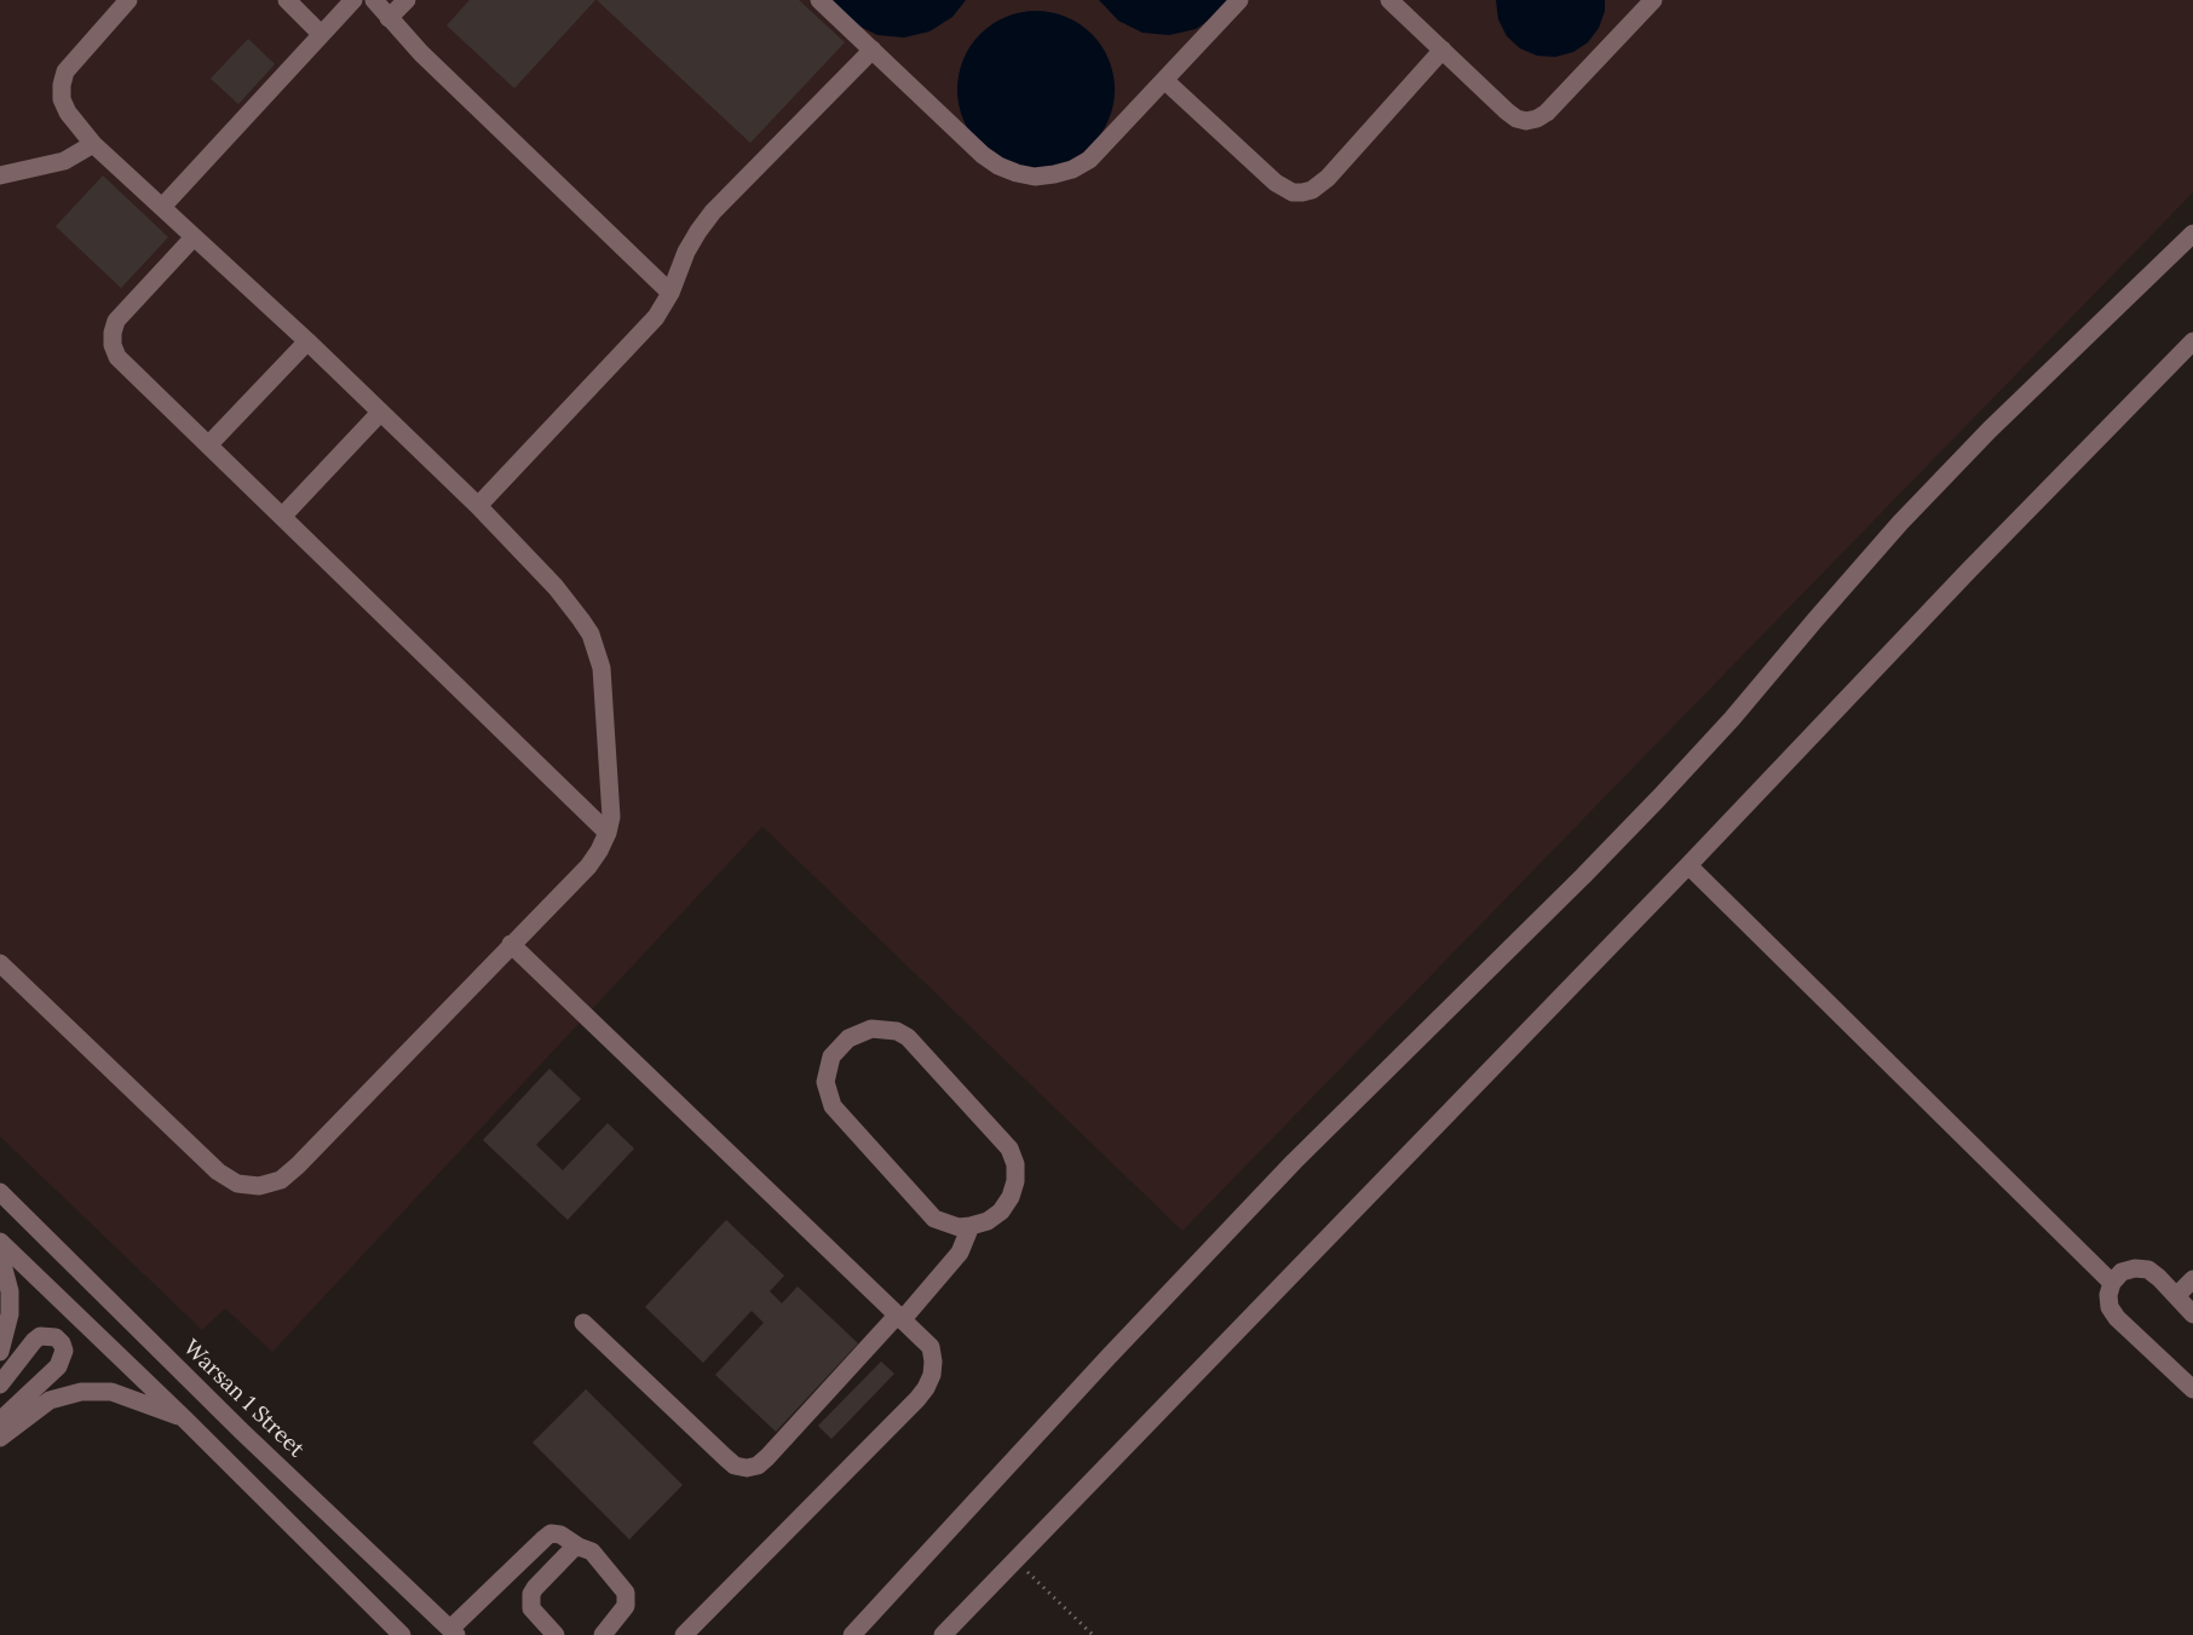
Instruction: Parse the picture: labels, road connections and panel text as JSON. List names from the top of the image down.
{
  "streets": {
    "street": ["Warsan 1 Street"]
  }
}
